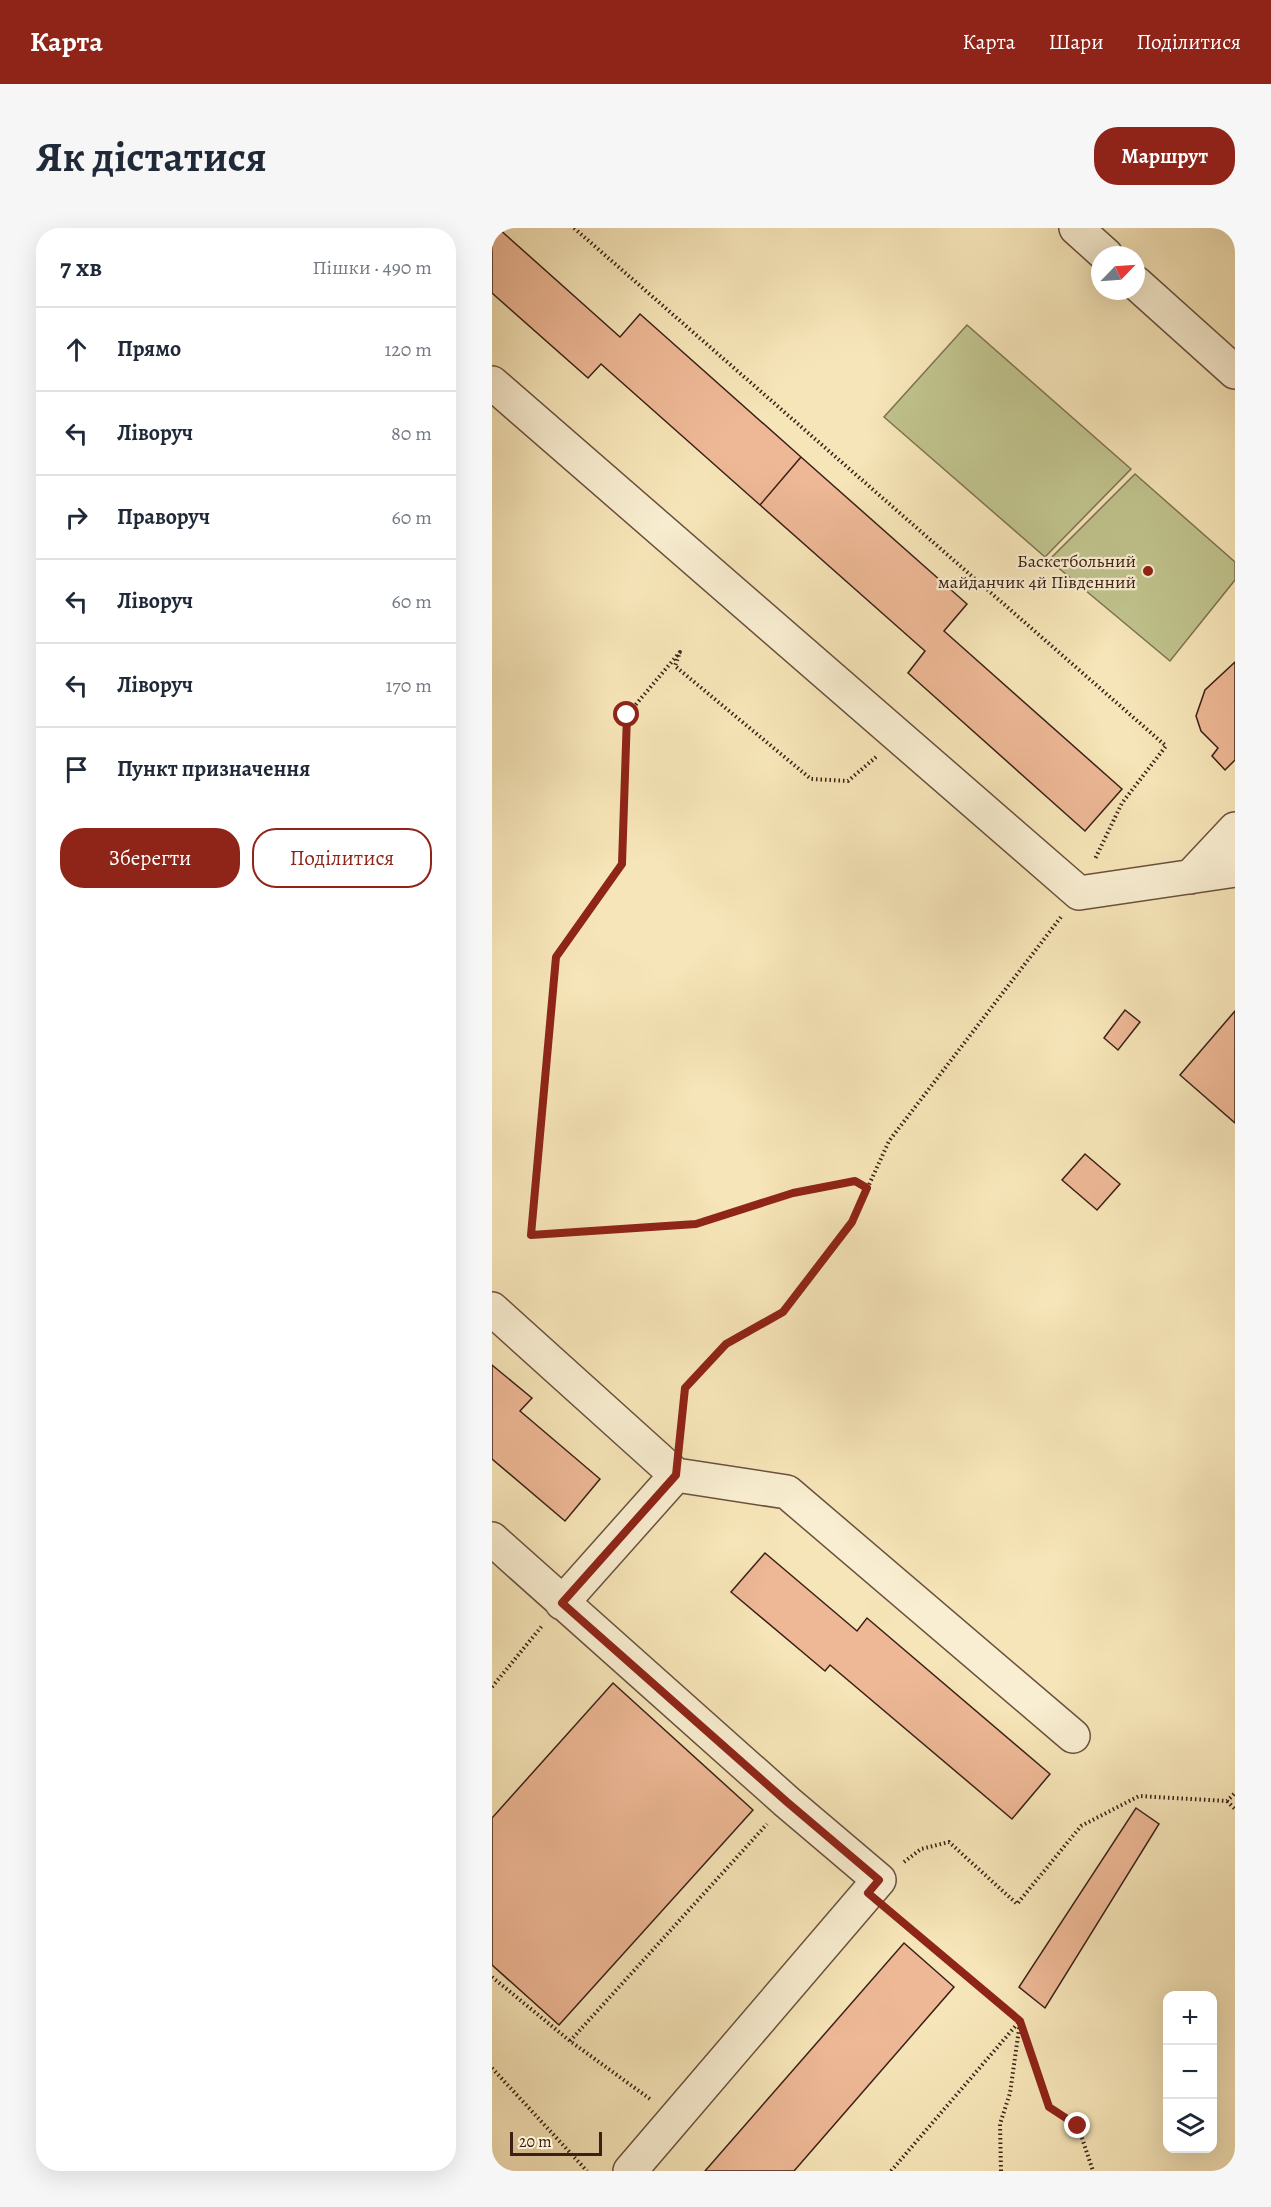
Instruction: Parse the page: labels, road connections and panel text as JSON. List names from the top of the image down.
{
  "places": ["Баскетбольний майданчик 4й Південний"],
  "scale_bar": "20 m",
  "north": "top right",
  "page": {
    "header": "Карта",
    "nav": ["Карта", "Шари", "Поділитися"],
    "buttons": [
      "Маршрут",
      ["Зберегти", "Поділитися"]
    ],
    "title": "Як дістатися",
    "heading": ["7 хв", "Пішки · 490 m"],
    "list": [
      ["Прямо", "120 m"],
      ["Ліворуч", "80 m"],
      ["Праворуч", "60 m"],
      ["Ліворуч", "60 m"],
      ["Ліворуч", "170 m"],
      "Пункт призначення"
    ],
    "map_buttons": ["+", "−"],
    "scale": "20 m"
  }
}
